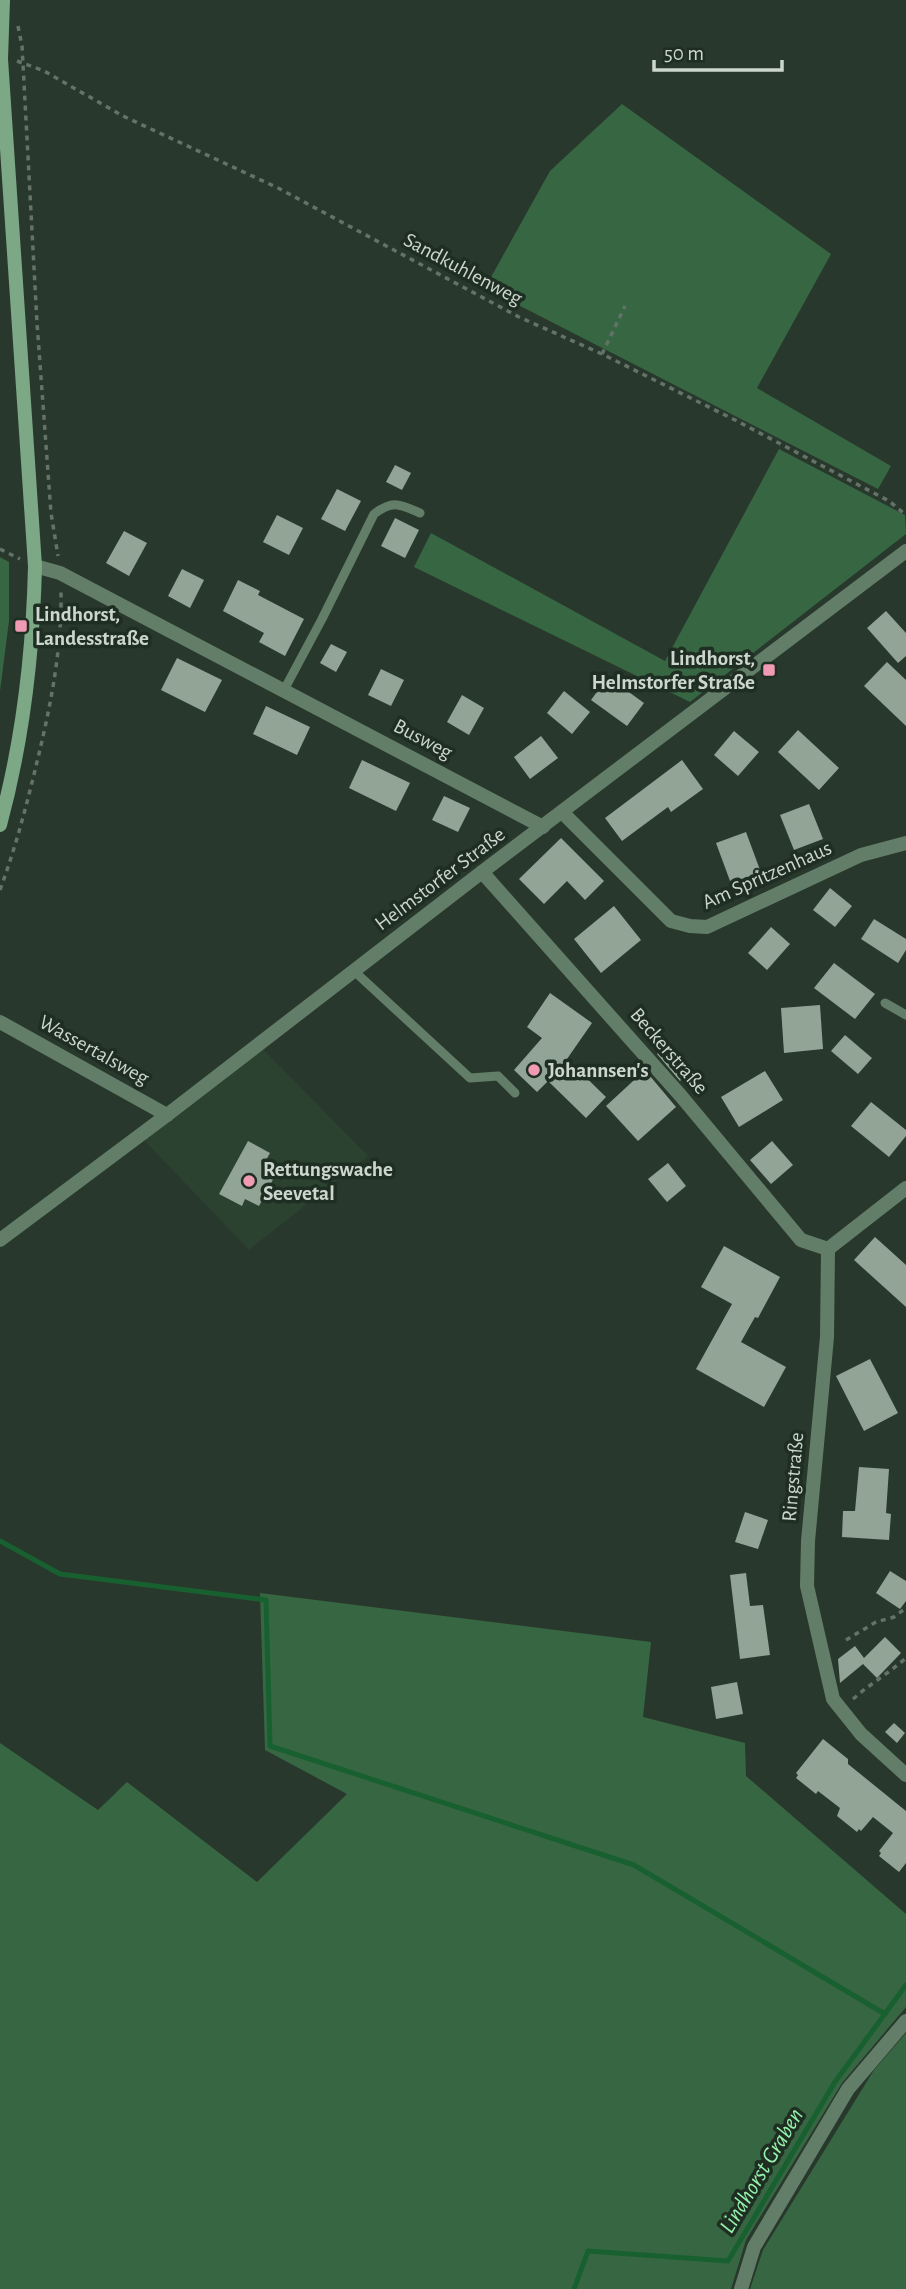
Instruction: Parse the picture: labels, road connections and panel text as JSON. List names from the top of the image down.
{
  "streets": {
    "street": [
      "Busweg",
      "Am Spritzenhaus",
      "Helmstorfer Straße",
      "Wassertalsweg",
      "Beckerstraße",
      "Ringstraße"
    ],
    "path": ["Sandkuhlenweg"]
  },
  "crossings": [
    ["Busweg", "Helmstorfer Straße"],
    ["Am Spritzenhaus", "Helmstorfer Straße"],
    ["Helmstorfer Straße", "Wassertalsweg"],
    ["Helmstorfer Straße", "Beckerstraße"],
    ["Beckerstraße", "Ringstraße"]
  ],
  "water": ["Lindhorst Graben"],
  "places": {
    "transit": ["Lindhorst, Landesstraße", "Lindhorst, Helmstorfer Straße"],
    "other": ["Johannsen's", "Rettungswache Seevetal"]
  },
  "scale_bar": "50 m"
}
